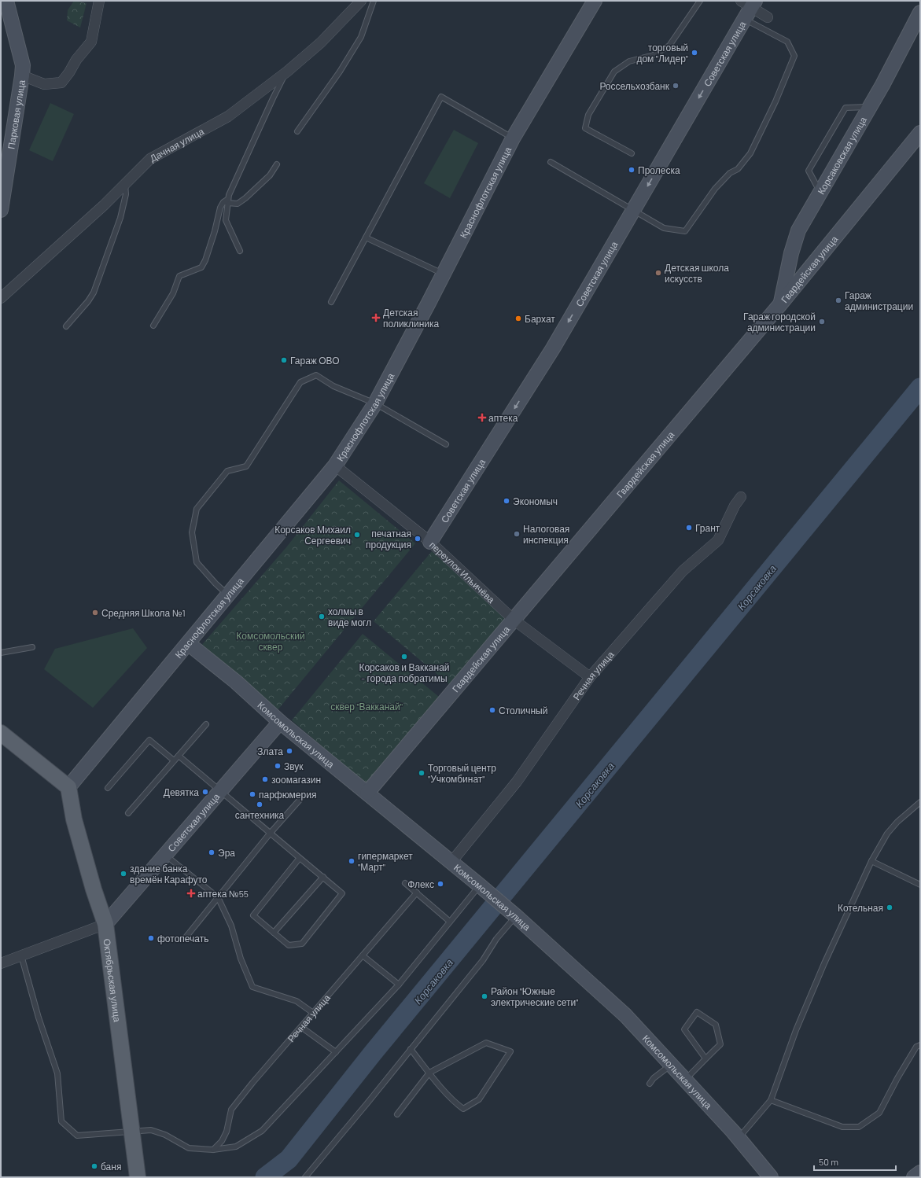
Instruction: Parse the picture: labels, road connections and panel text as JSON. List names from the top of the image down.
{
  "streets": {
    "main road": [
      "Советская улица",
      "Парковая улица",
      "Корсаковская улица",
      "Краснофлотская улица",
      "Гвардейская улица",
      "Комсомольская улица",
      "Октябрьская улица"
    ],
    "street": ["Дачная улица", "переулок Ильичёва", "Речная улица"]
  },
  "crossings": [
    ["Советская улица", "переулок Ильичёва"],
    ["Советская улица", "Комсомольская улица"],
    ["Советская улица", "Октябрьская улица"],
    ["Корсаковская улица", "Гвардейская улица"],
    ["Краснофлотская улица", "переулок Ильичёва"],
    ["Краснофлотская улица", "Комсомольская улица"],
    ["Краснофлотская улица", "Октябрьская улица"],
    ["Гвардейская улица", "переулок Ильичёва"],
    ["Гвардейская улица", "Комсомольская улица"],
    ["переулок Ильичёва", "Речная улица"],
    ["Речная улица", "Комсомольская улица"]
  ],
  "one_way": ["Советская улица"],
  "water": ["Корсаковка"],
  "parks": ["Комсомольский сквер", "сквер \"Вакканай\""],
  "places": {
    "other": [
      "торговый дом \"Лидер\"",
      "Россельхозбанк",
      "Пролеска",
      "Детская школа искусств",
      "Гараж администрации",
      "Бархат",
      "Гараж городской администрации",
      "Гараж ОВО",
      "Экономыч",
      "Грант",
      "Налоговая инспекция",
      "Корсаков Михаил Сергеевич",
      "печатная продукция",
      "Средняя Школа №1",
      "холмы в виде могл",
      "Корсаков и Вакканай - города побратимы",
      "Столичный",
      "Злата",
      "Звук",
      "Торговый центр \"Учкомбинат\"",
      "зоомагазин",
      "Девятка",
      "парфюмерия",
      "сантехника",
      "Эра",
      "гипермаркет \"Март\"",
      "здание банка времён Карафуто",
      "Флекс",
      "Котельная",
      "фотопечать",
      "Район \"Южные электрические сети\"",
      "баня"
    ],
    "health": ["Детская поликлиника", "аптека", "аптека №55"]
  },
  "scale_bar": "50 m"
}
